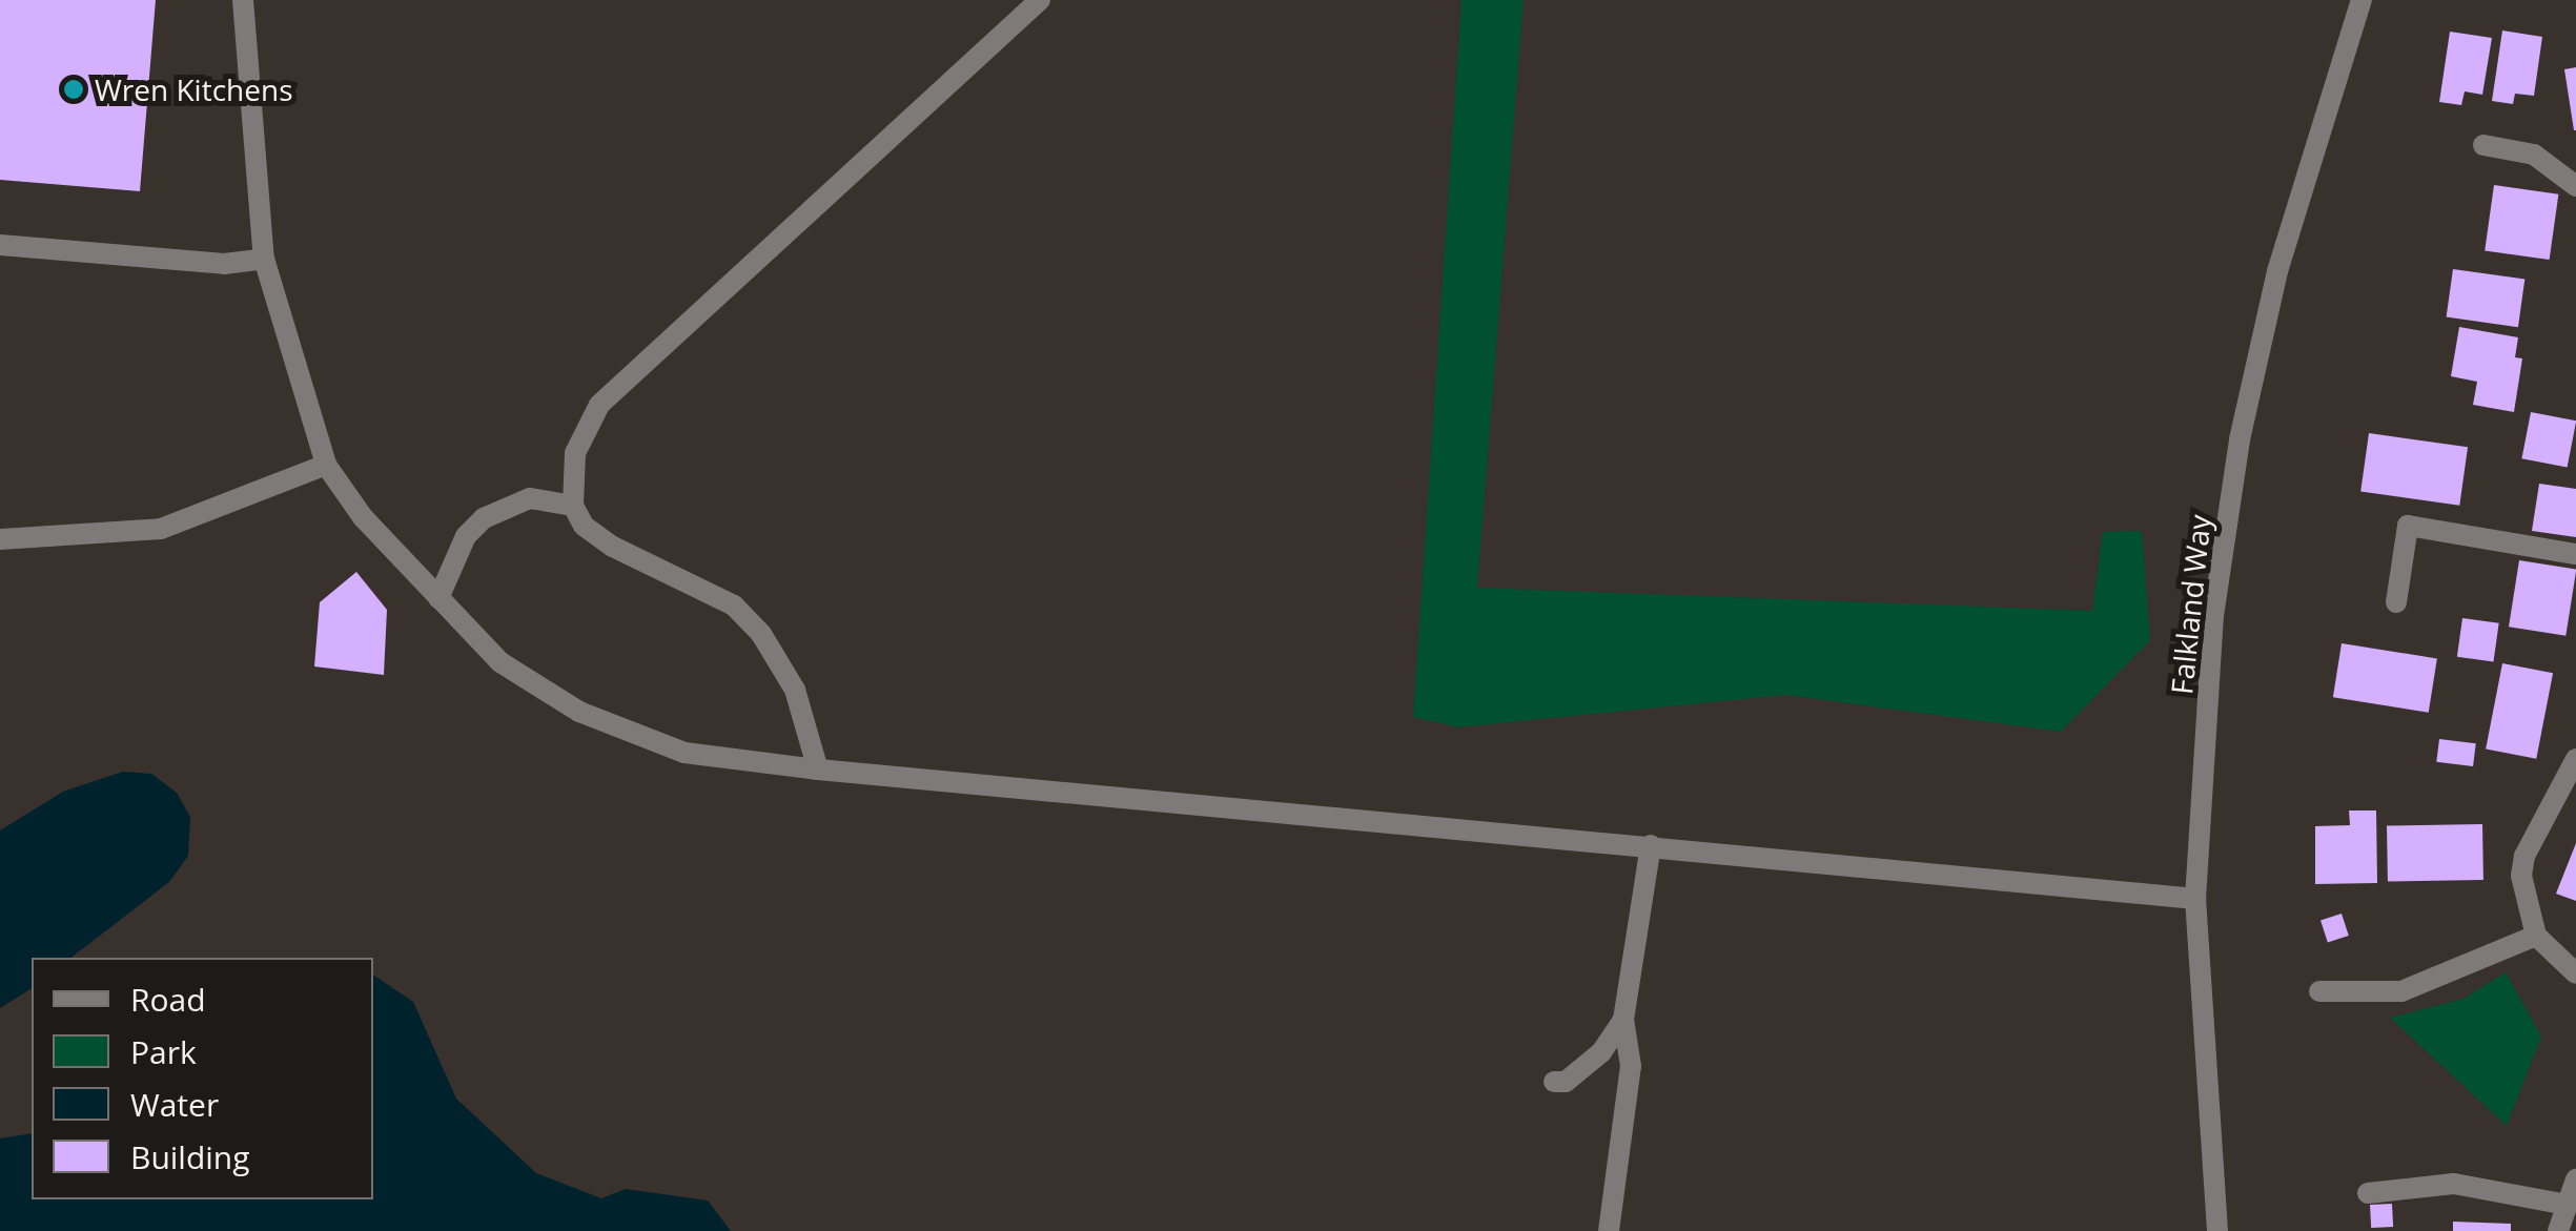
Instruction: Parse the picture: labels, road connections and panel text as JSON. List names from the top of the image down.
{
  "streets": {
    "street": ["Falkland Way"]
  },
  "places": ["Wren Kitchens"],
  "legend": [
    "Road",
    "Park",
    "Water",
    "Building"
  ]
}
